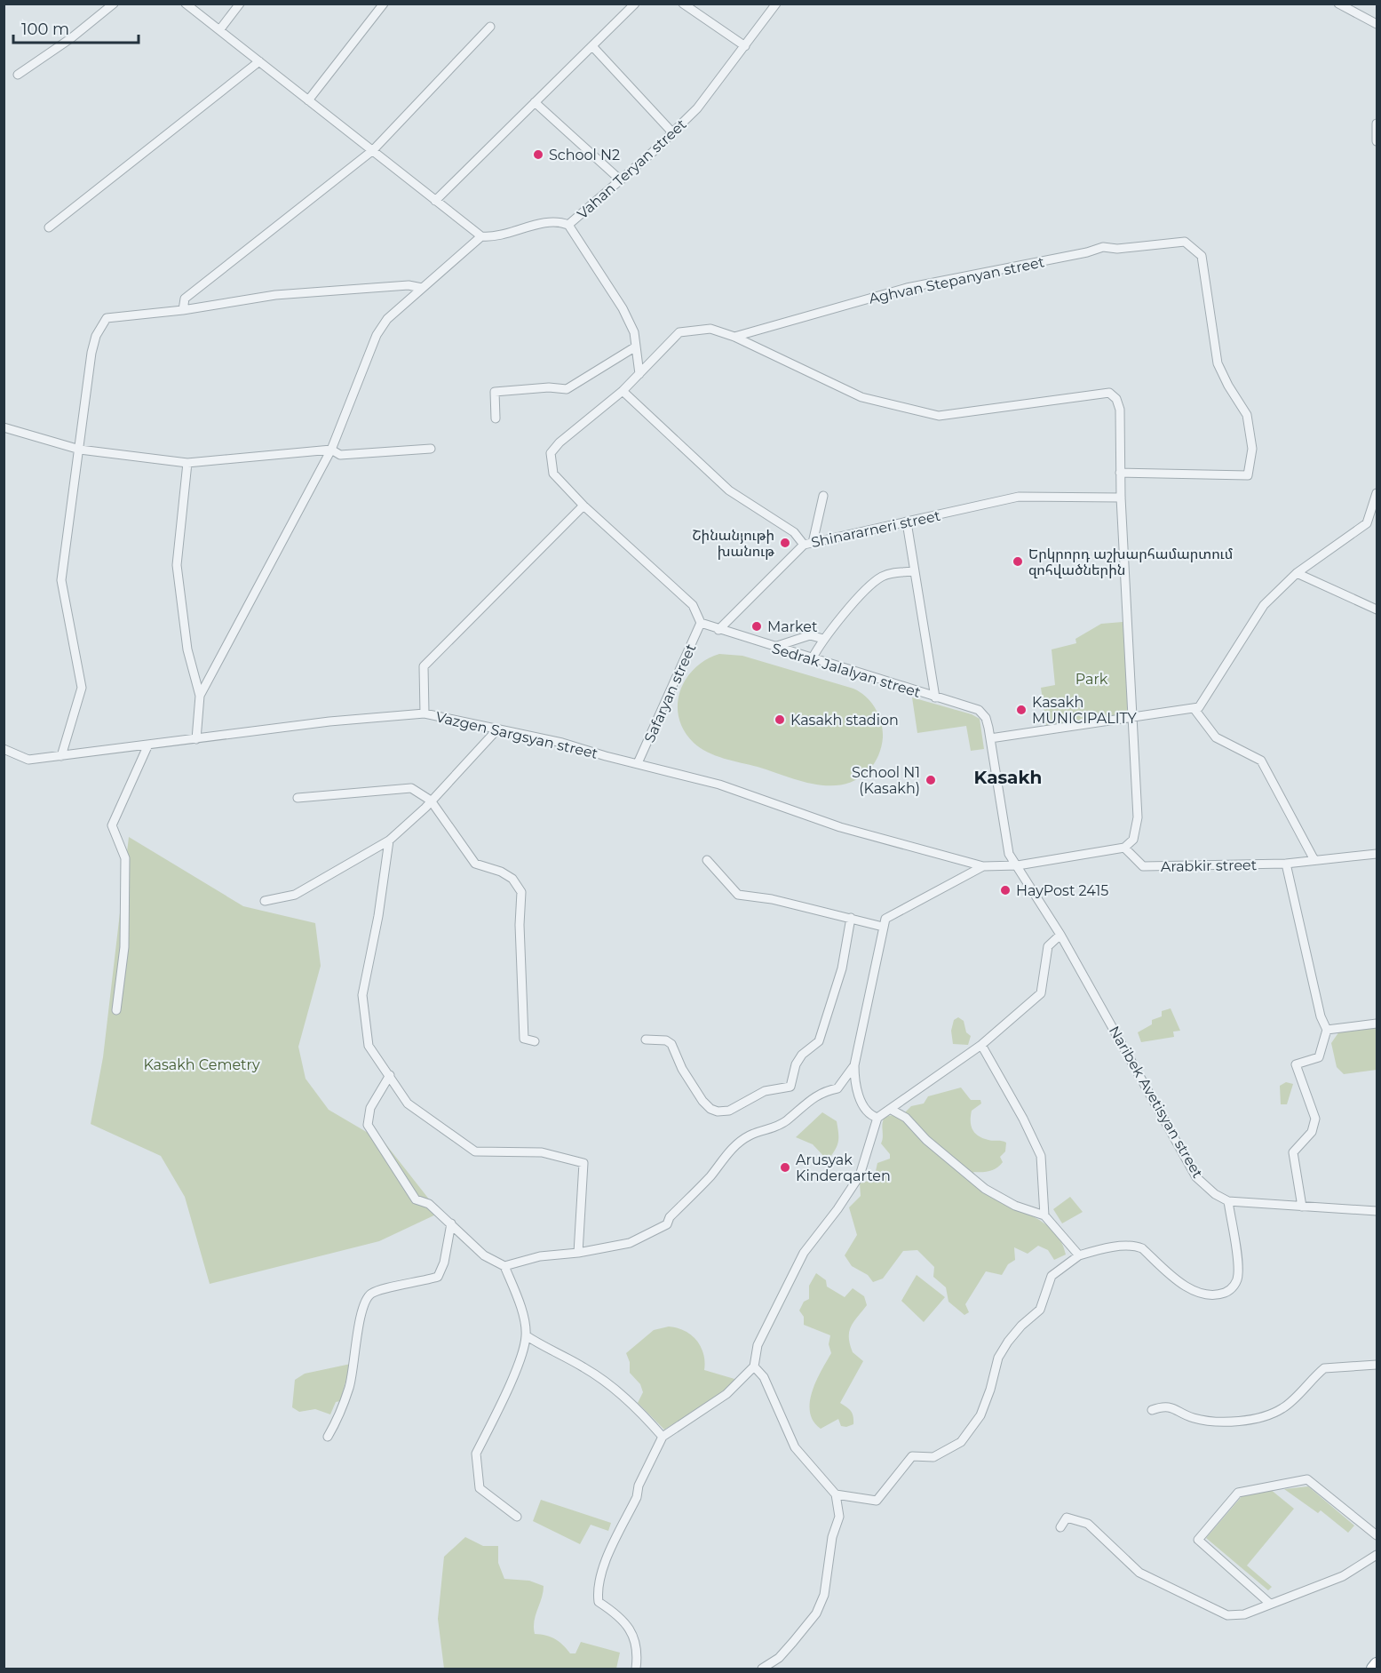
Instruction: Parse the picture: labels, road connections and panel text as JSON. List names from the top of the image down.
{
  "streets": {
    "street": [
      "Vahan Teryan street",
      "Aghvan Stepanyan street",
      "Shinararneri street",
      "Sedrak Jalalyan street",
      "Safaryan street",
      "Vazgen Sargsyan street",
      "Arabkir street",
      "Naribek Avetisyan street"
    ]
  },
  "crossings": [
    ["Sedrak Jalalyan street", "Safaryan street"],
    ["Sedrak Jalalyan street", "Vazgen Sargsyan street"],
    ["Sedrak Jalalyan street", "Naribek Avetisyan street"],
    ["Safaryan street", "Vazgen Sargsyan street"],
    ["Vazgen Sargsyan street", "Naribek Avetisyan street"]
  ],
  "districts": ["Kasakh"],
  "parks": ["Park", "Kasakh Cemetry"],
  "places": [
    "School N2",
    "Շինանյութի խանութ",
    "Երկրորդ աշխարհամարտում զոհվածներին",
    "Market",
    "Kasakh MUNICIPALITY",
    "Kasakh stadion",
    "School N1 (Kasakh)",
    "HayPost 2415",
    "Arusyak Kinderqarten"
  ],
  "scale_bar": "100 m"
}
